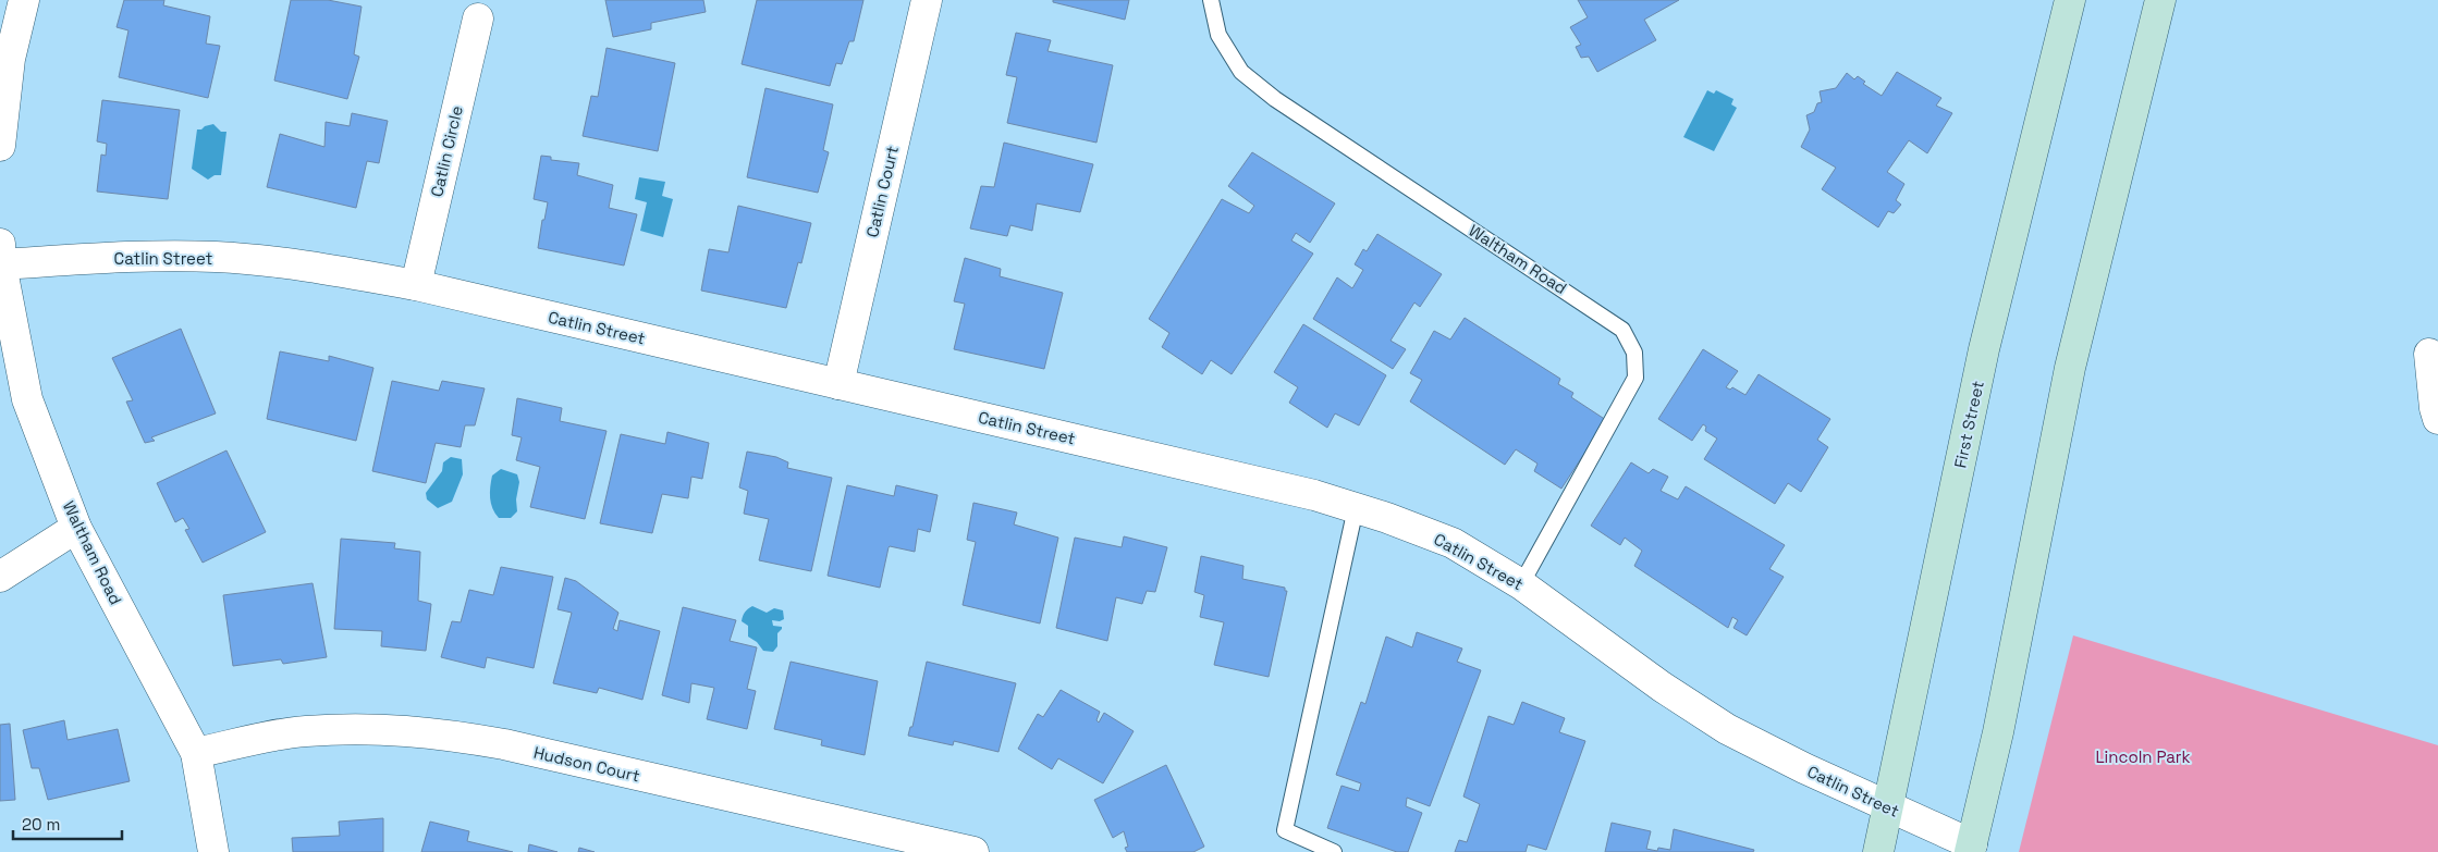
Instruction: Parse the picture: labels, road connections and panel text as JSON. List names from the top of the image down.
{
  "streets": {
    "main road": ["First Street"],
    "street": [
      "Catlin Circle",
      "Catlin Court",
      "Catlin Street",
      "Waltham Road",
      "Hudson Court"
    ]
  },
  "crossings": [
    ["Catlin Circle", "Catlin Street"],
    ["Catlin Court", "Catlin Street"],
    ["Catlin Street", "Waltham Road"],
    ["Catlin Street", "First Street"],
    ["Waltham Road", "Hudson Court"]
  ],
  "parks": ["Lincoln Park"],
  "scale_bar": "20 m"
}
